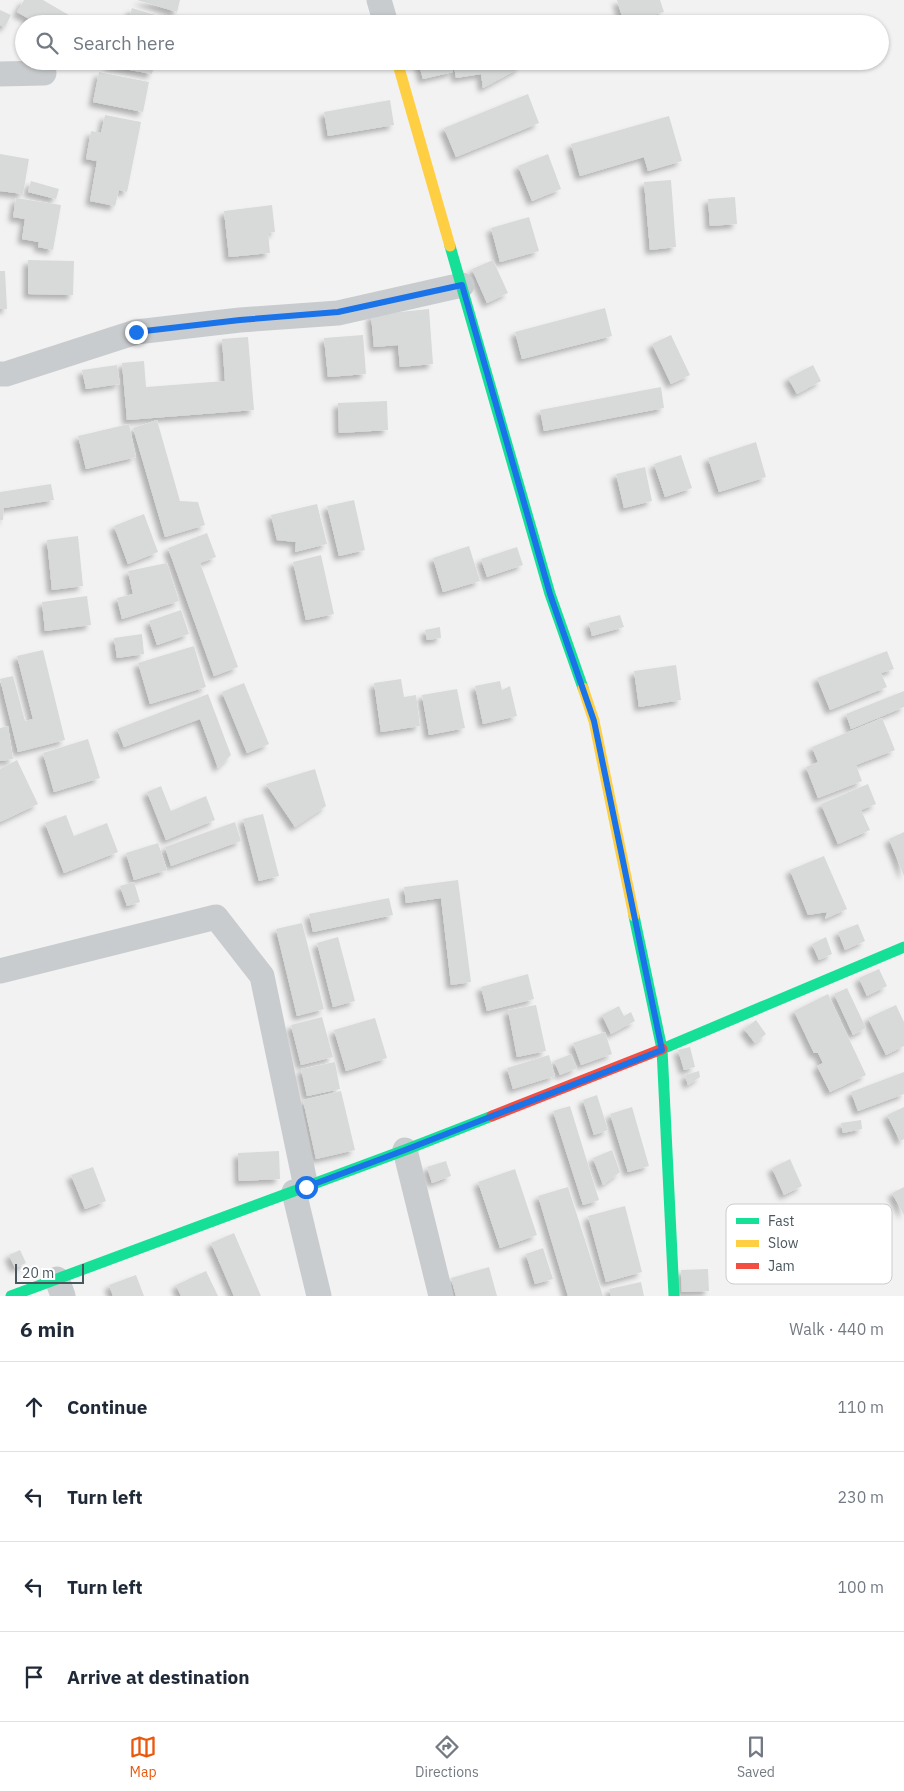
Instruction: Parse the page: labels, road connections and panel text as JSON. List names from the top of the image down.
{
  "legend": ["Fast", "Slow", "Jam"],
  "scale_bar": "20 m",
  "page": {
    "search": "Search here",
    "scale": "20 m",
    "heading": ["6 min", "Walk · 440 m"],
    "list": [
      ["Continue", "110 m"],
      ["Turn left", "230 m"],
      ["Turn left", "100 m"],
      "Arrive at destination"
    ],
    "nav": ["Map", "Directions", "Saved"]
  }
}
